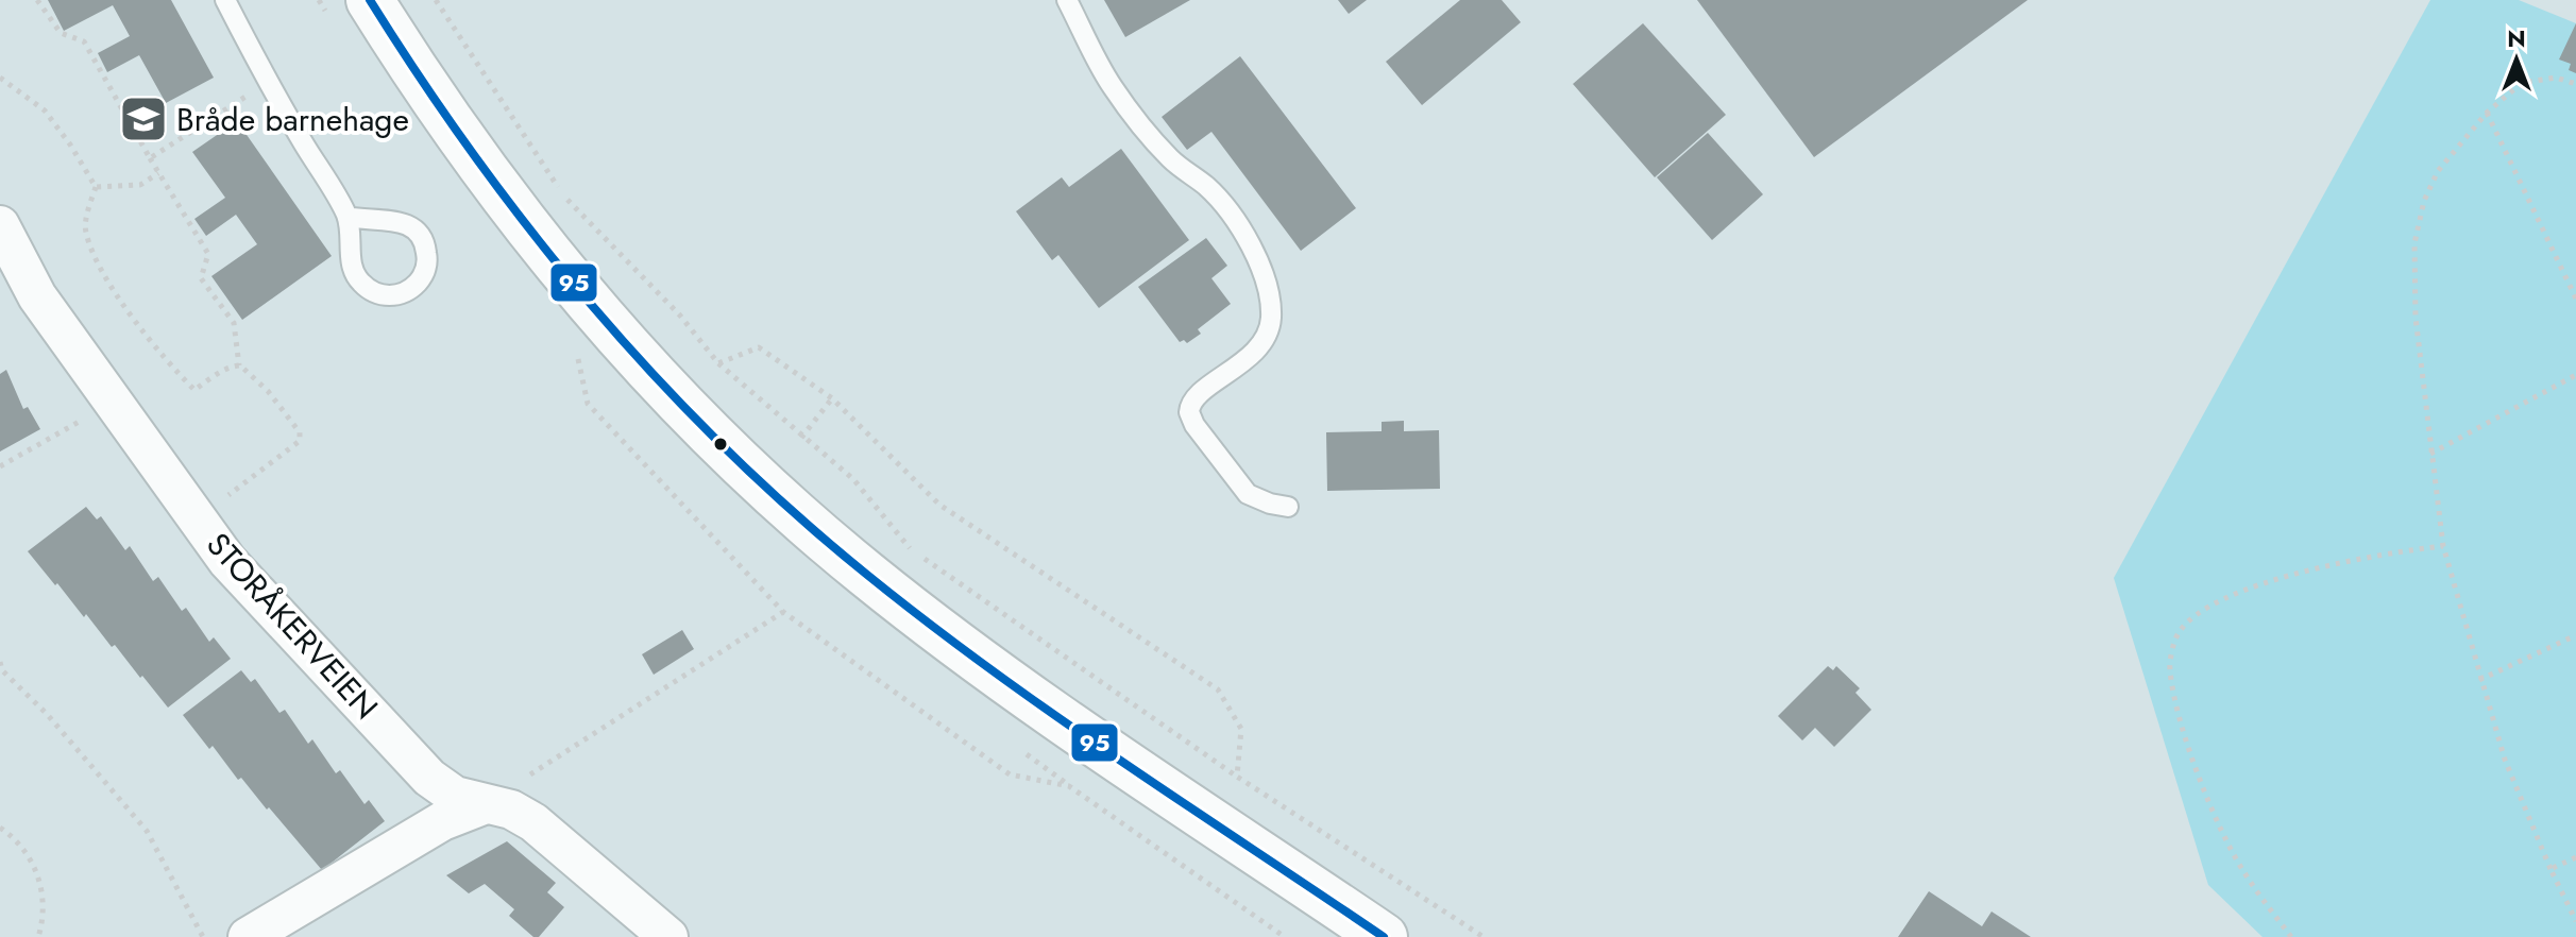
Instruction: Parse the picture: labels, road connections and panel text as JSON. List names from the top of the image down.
{
  "streets": {
    "street": ["STORÅKERVEIEN"]
  },
  "places": {
    "school or university": ["Bråde barnehage"]
  },
  "lines": ["transit line 95"],
  "north": "top"
}
